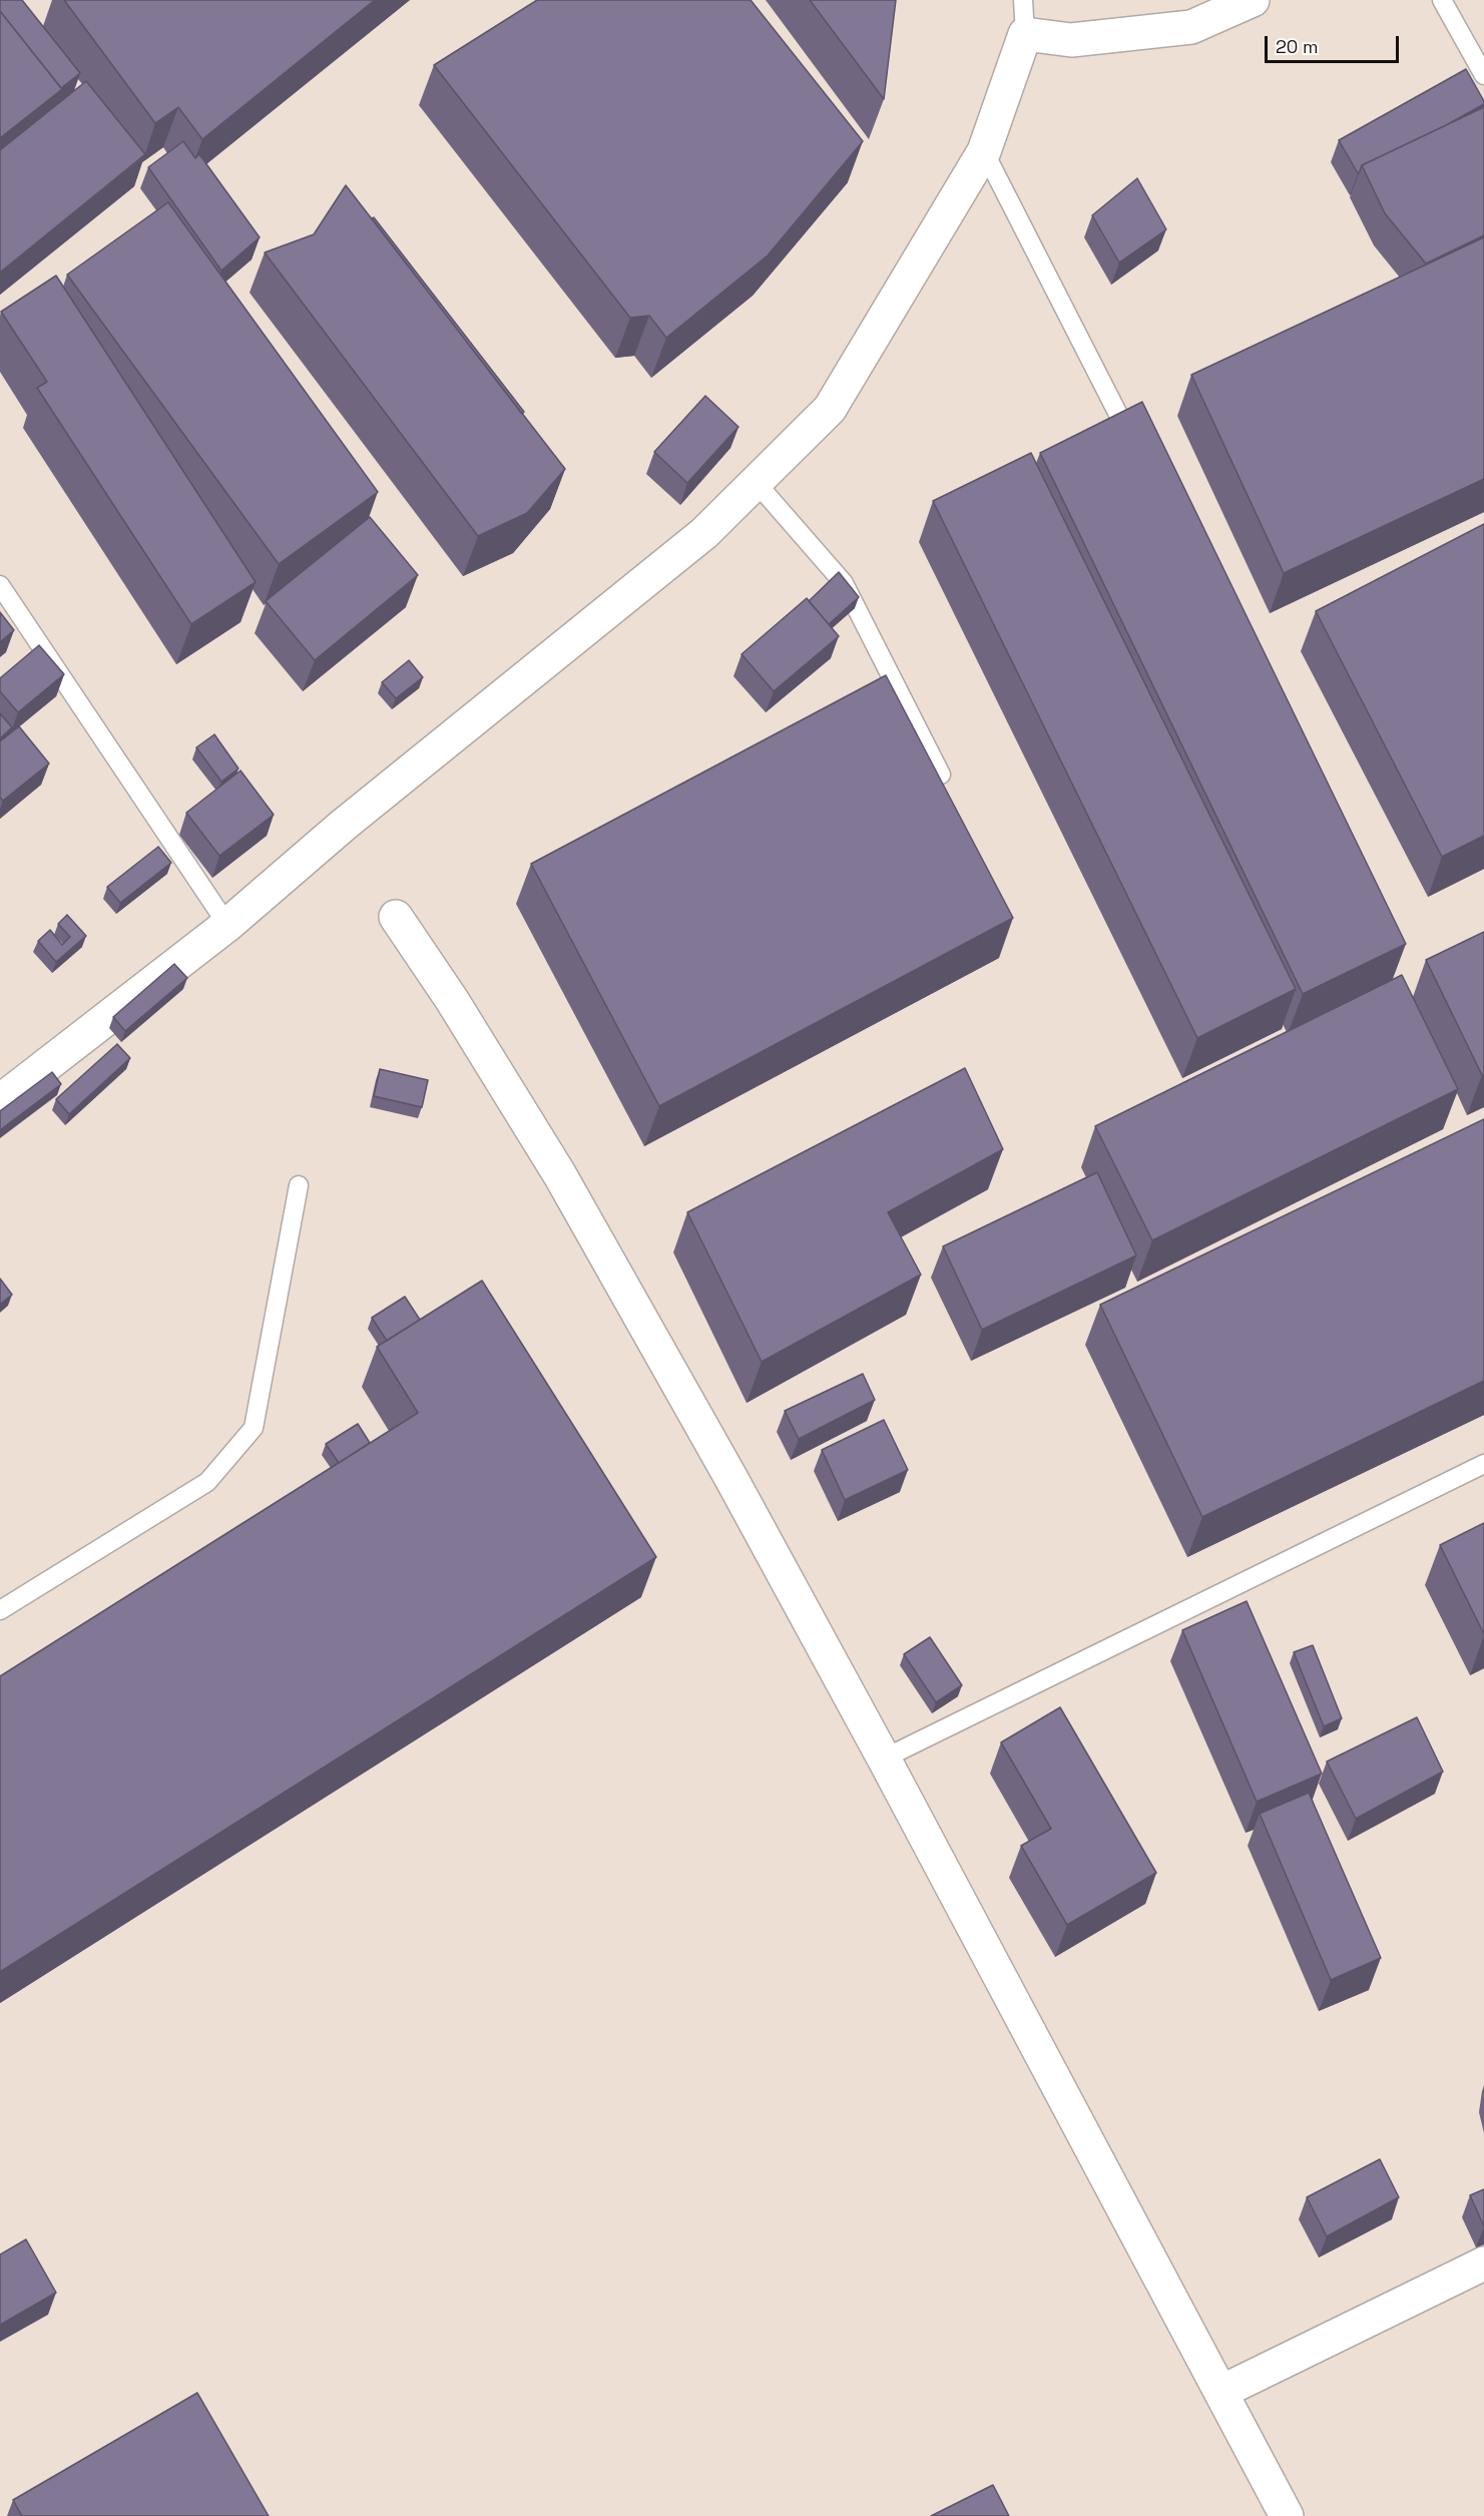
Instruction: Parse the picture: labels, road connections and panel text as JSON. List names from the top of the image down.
{
  "scale_bar": "20 m"
}
